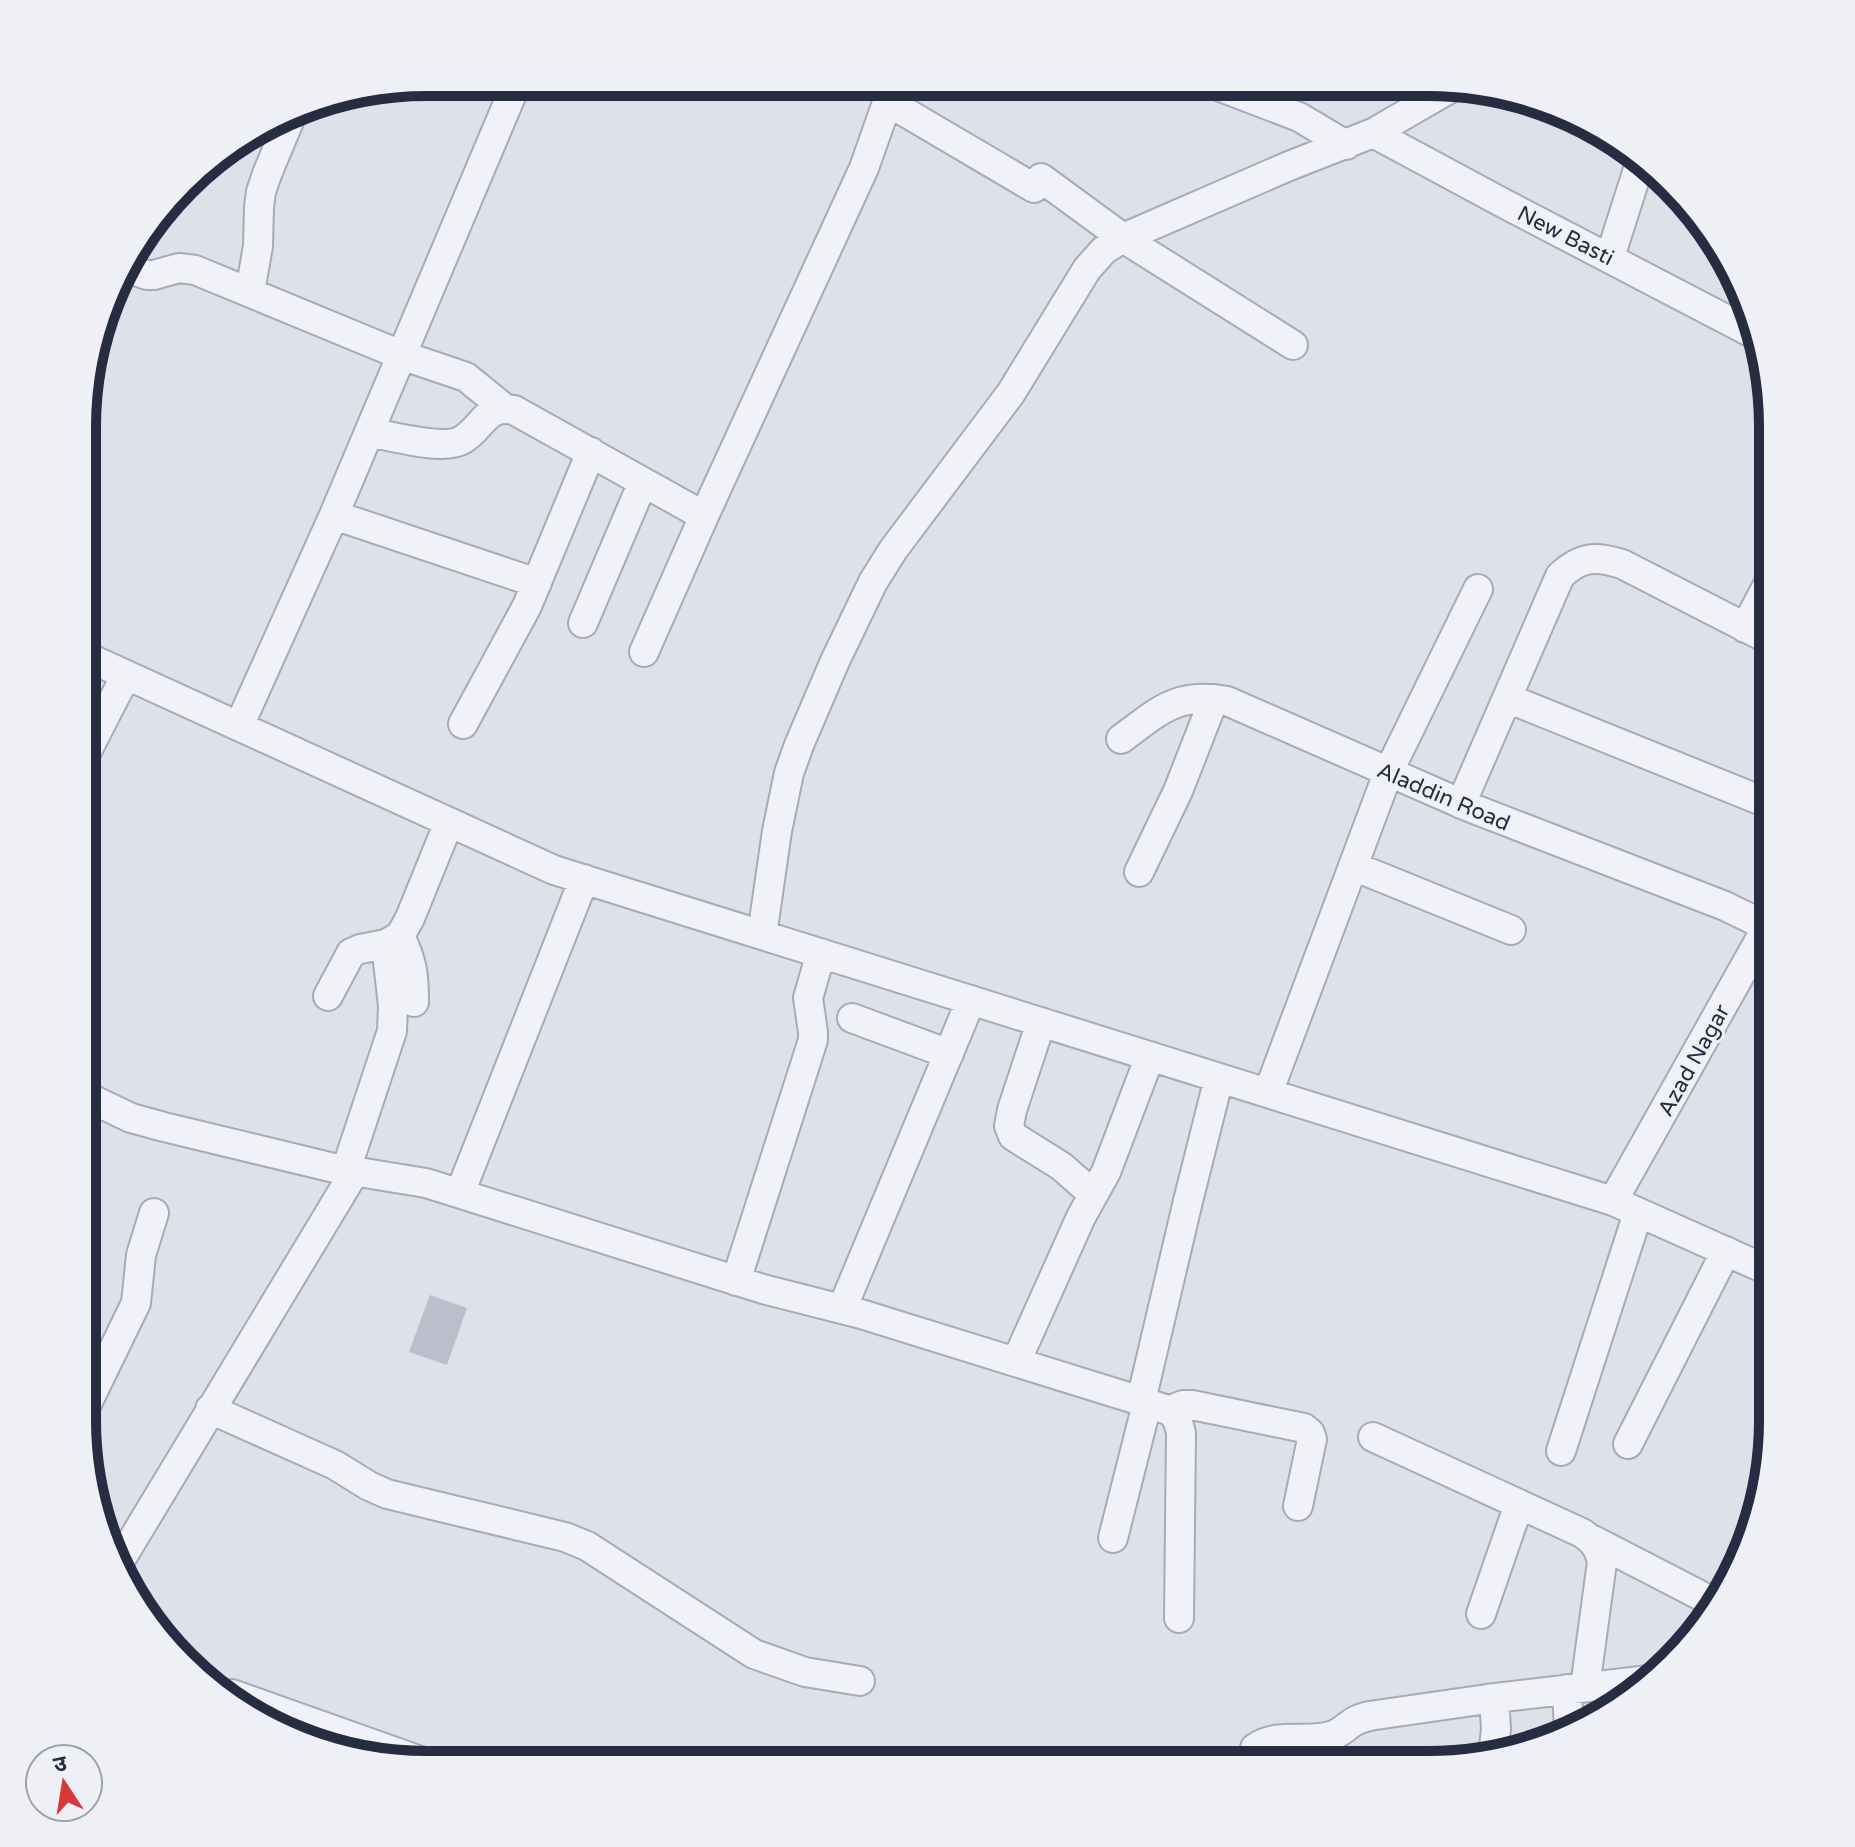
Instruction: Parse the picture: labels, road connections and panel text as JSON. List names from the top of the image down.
{
  "streets": {
    "street": ["New Basti", "Aladdin Road", "Azad Nagar"]
  },
  "north": "top"
}
